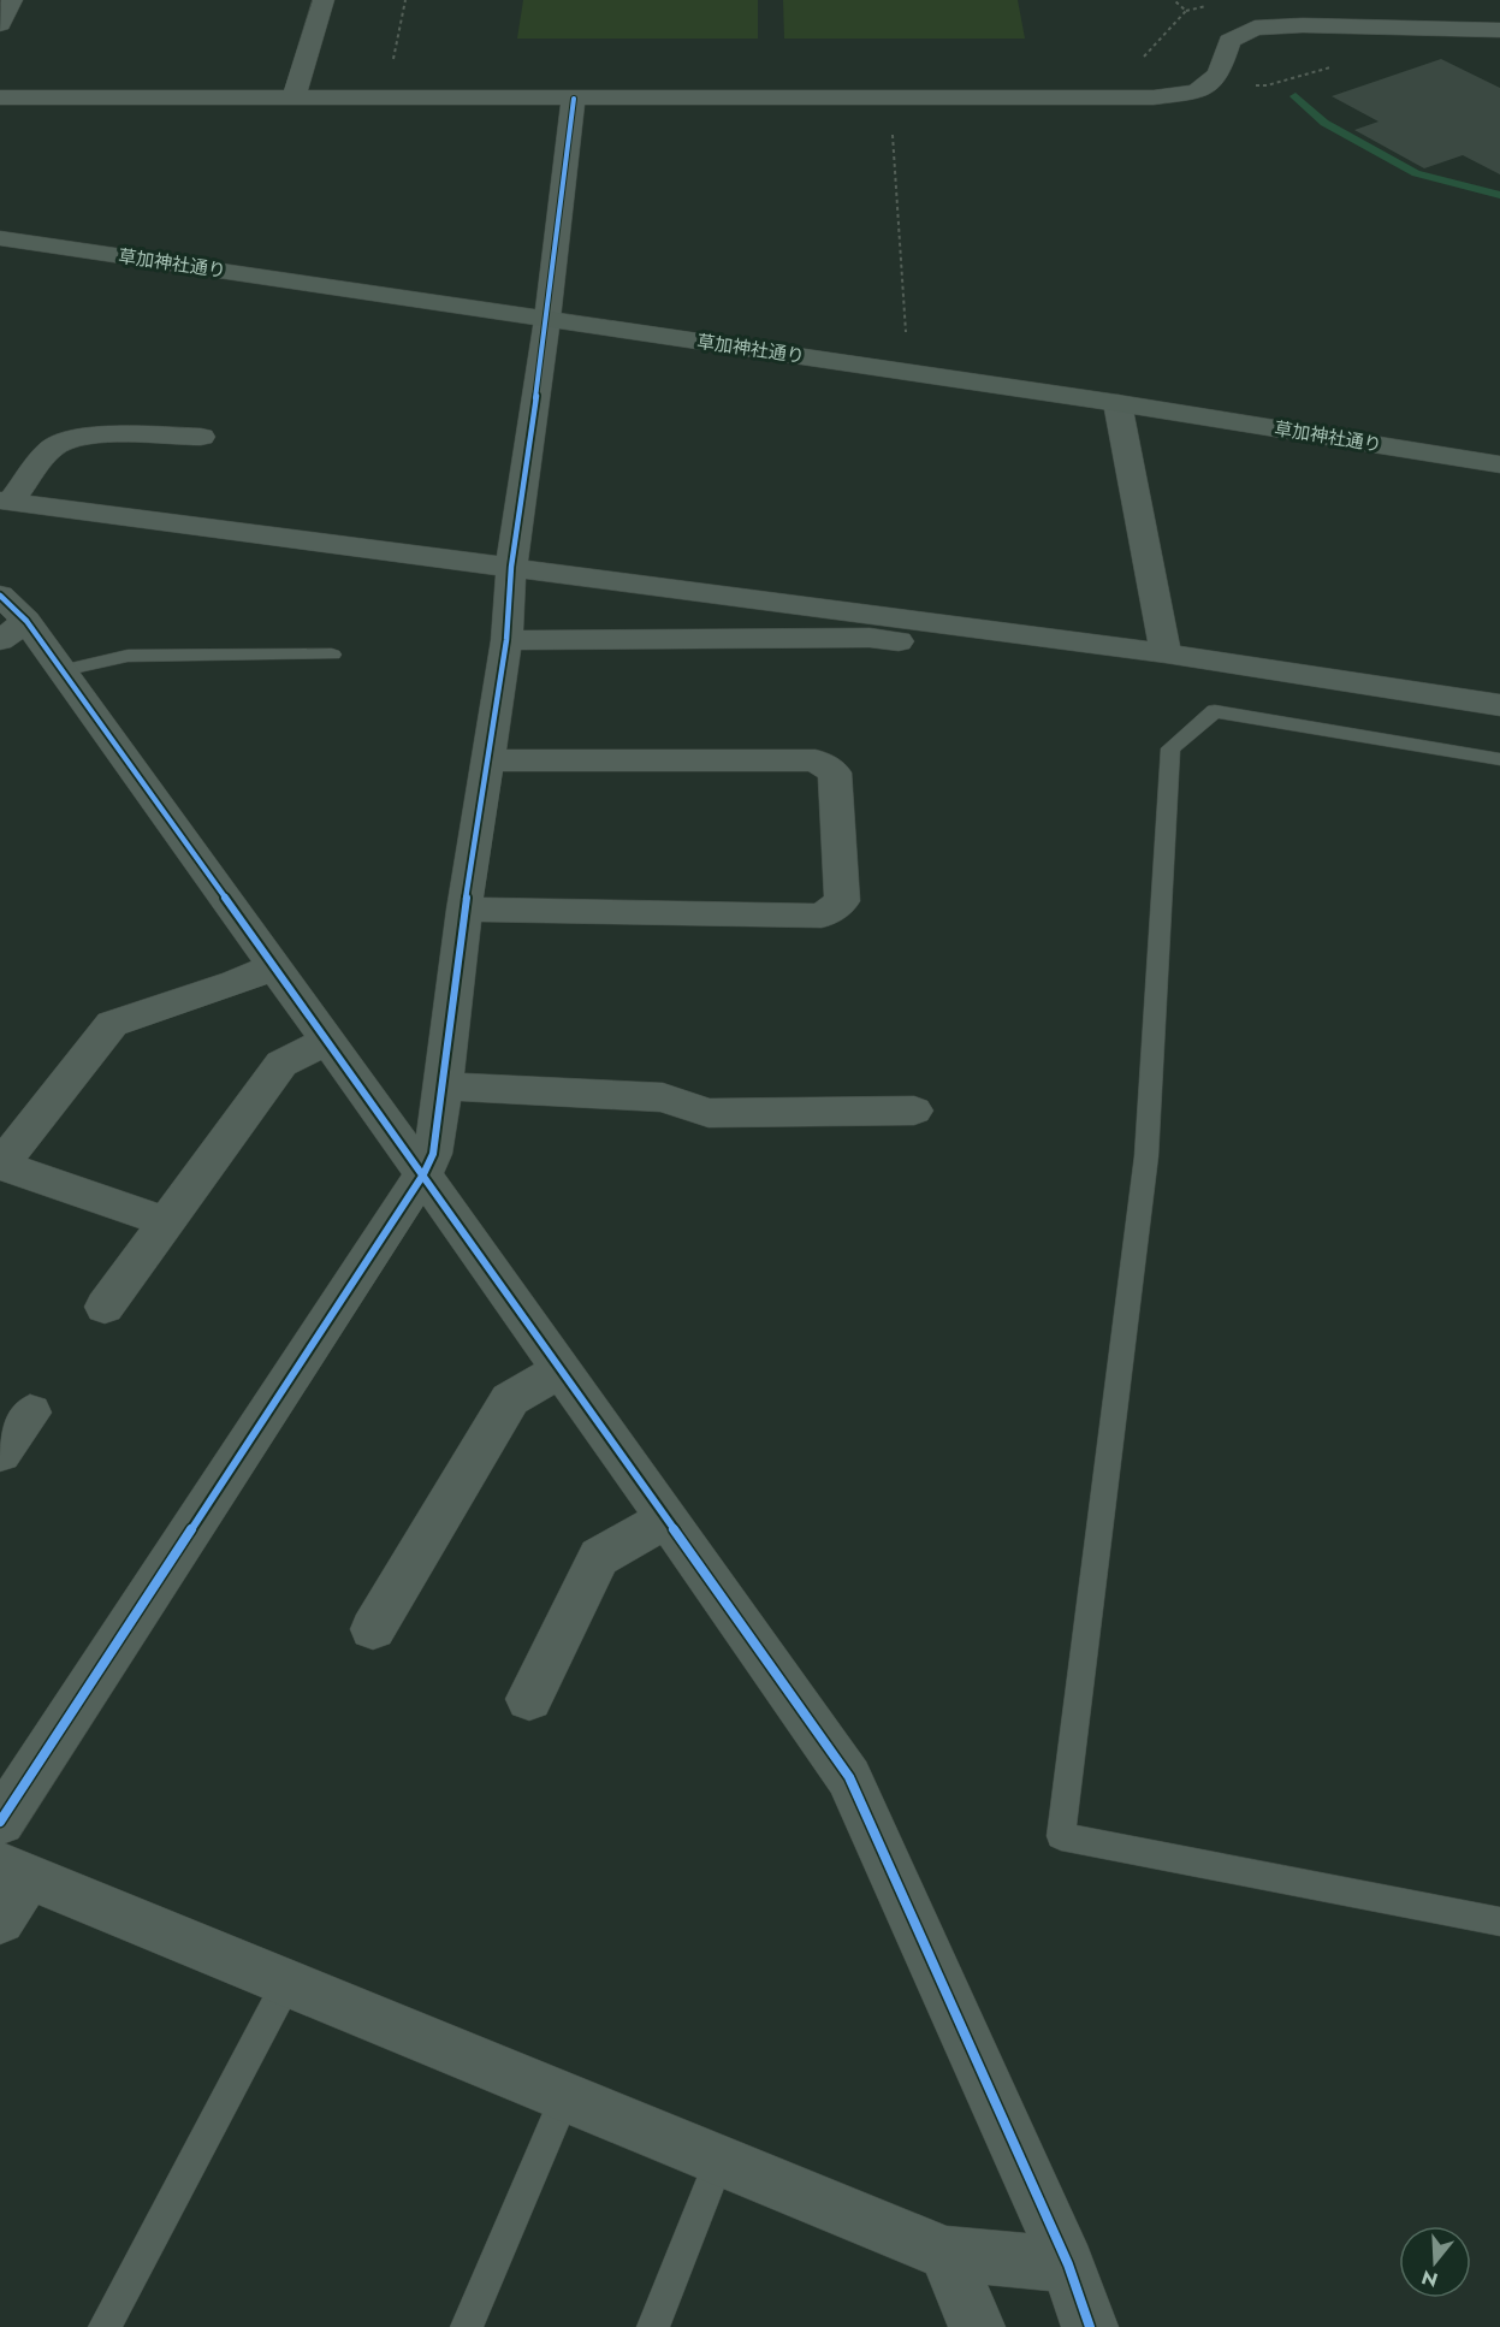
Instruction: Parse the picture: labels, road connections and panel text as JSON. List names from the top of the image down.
{
  "streets": {
    "street": ["草加神社通り"]
  },
  "north": "bottom"
}
